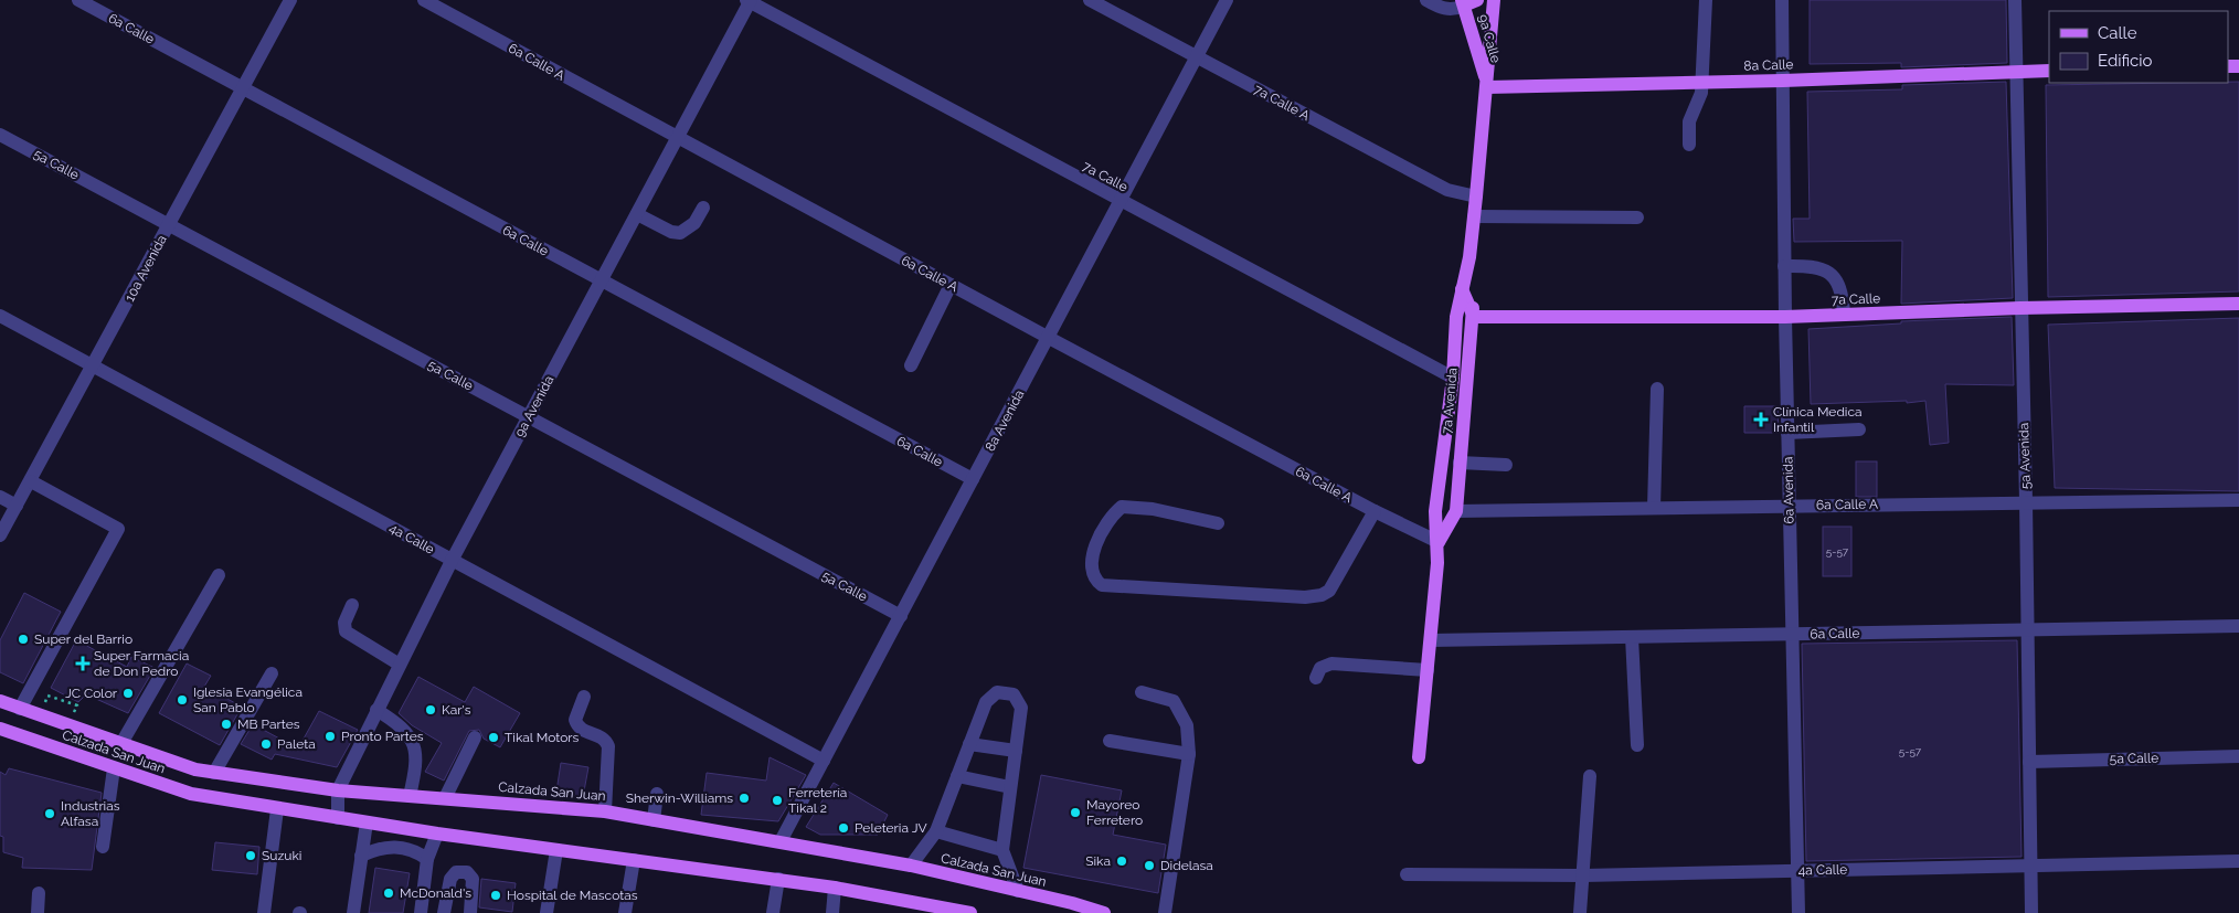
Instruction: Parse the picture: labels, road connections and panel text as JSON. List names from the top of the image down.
{
  "streets": {
    "main road": [
      "9a Calle",
      "8a Calle",
      "7a Calle",
      "7a Avenida",
      "Calzada San Juan"
    ],
    "street": [
      "6a Calle",
      "6a Calle A",
      "7a Calle A",
      "5a Calle",
      "10a Avenida",
      "9a Avenida",
      "8a Avenida",
      "5a Avenida",
      "6a Avenida",
      "4a Calle"
    ]
  },
  "crossings": [
    ["6a Calle", "10a Avenida"],
    ["6a Calle", "7a Avenida"],
    ["6a Calle", "9a Avenida"],
    ["6a Calle", "8a Avenida"],
    ["6a Calle", "5a Avenida"],
    ["6a Calle", "6a Avenida"],
    ["9a Calle", "8a Calle"],
    ["9a Calle", "7a Avenida"],
    ["6a Calle A", "7a Avenida"],
    ["6a Calle A", "9a Avenida"],
    ["6a Calle A", "8a Avenida"],
    ["6a Calle A", "5a Avenida"],
    ["6a Calle A", "6a Avenida"],
    ["8a Calle", "7a Avenida"],
    ["8a Calle", "5a Avenida"],
    ["8a Calle", "6a Avenida"],
    ["7a Calle A", "7a Avenida"],
    ["7a Calle A", "8a Avenida"],
    ["5a Calle", "10a Avenida"],
    ["5a Calle", "9a Avenida"],
    ["5a Calle", "8a Avenida"],
    ["5a Calle", "5a Avenida"],
    ["7a Calle", "7a Avenida"],
    ["7a Calle", "9a Avenida"],
    ["7a Calle", "8a Avenida"],
    ["7a Calle", "5a Avenida"],
    ["7a Calle", "6a Avenida"],
    ["10a Avenida", "4a Calle"],
    ["9a Avenida", "4a Calle"],
    ["9a Avenida", "Calzada San Juan"],
    ["8a Avenida", "4a Calle"],
    ["8a Avenida", "Calzada San Juan"],
    ["5a Avenida", "4a Calle"],
    ["6a Avenida", "4a Calle"]
  ],
  "places": {
    "health": ["Clínica Medica Infantil", "Super Farmacia de Don Pedro"],
    "other": [
      "Super del Barrio",
      "JC Color",
      "Iglesia Evangélica San Pablo",
      "Kar's",
      "MB Partes",
      "Pronto Partes",
      "Tikal Motors",
      "Paleta",
      "Sherwin-Williams",
      "Ferretería Tikal 2",
      "Mayoreo Ferretero",
      "Industrias Alfasa",
      "Peleteria JV",
      "Suzuki",
      "Sika",
      "Didelasa",
      "McDonald's",
      "Hospital de Mascotas"
    ]
  },
  "house_numbers": ["5-57", "5-57"],
  "legend": ["Calle", "Edificio"]
}
